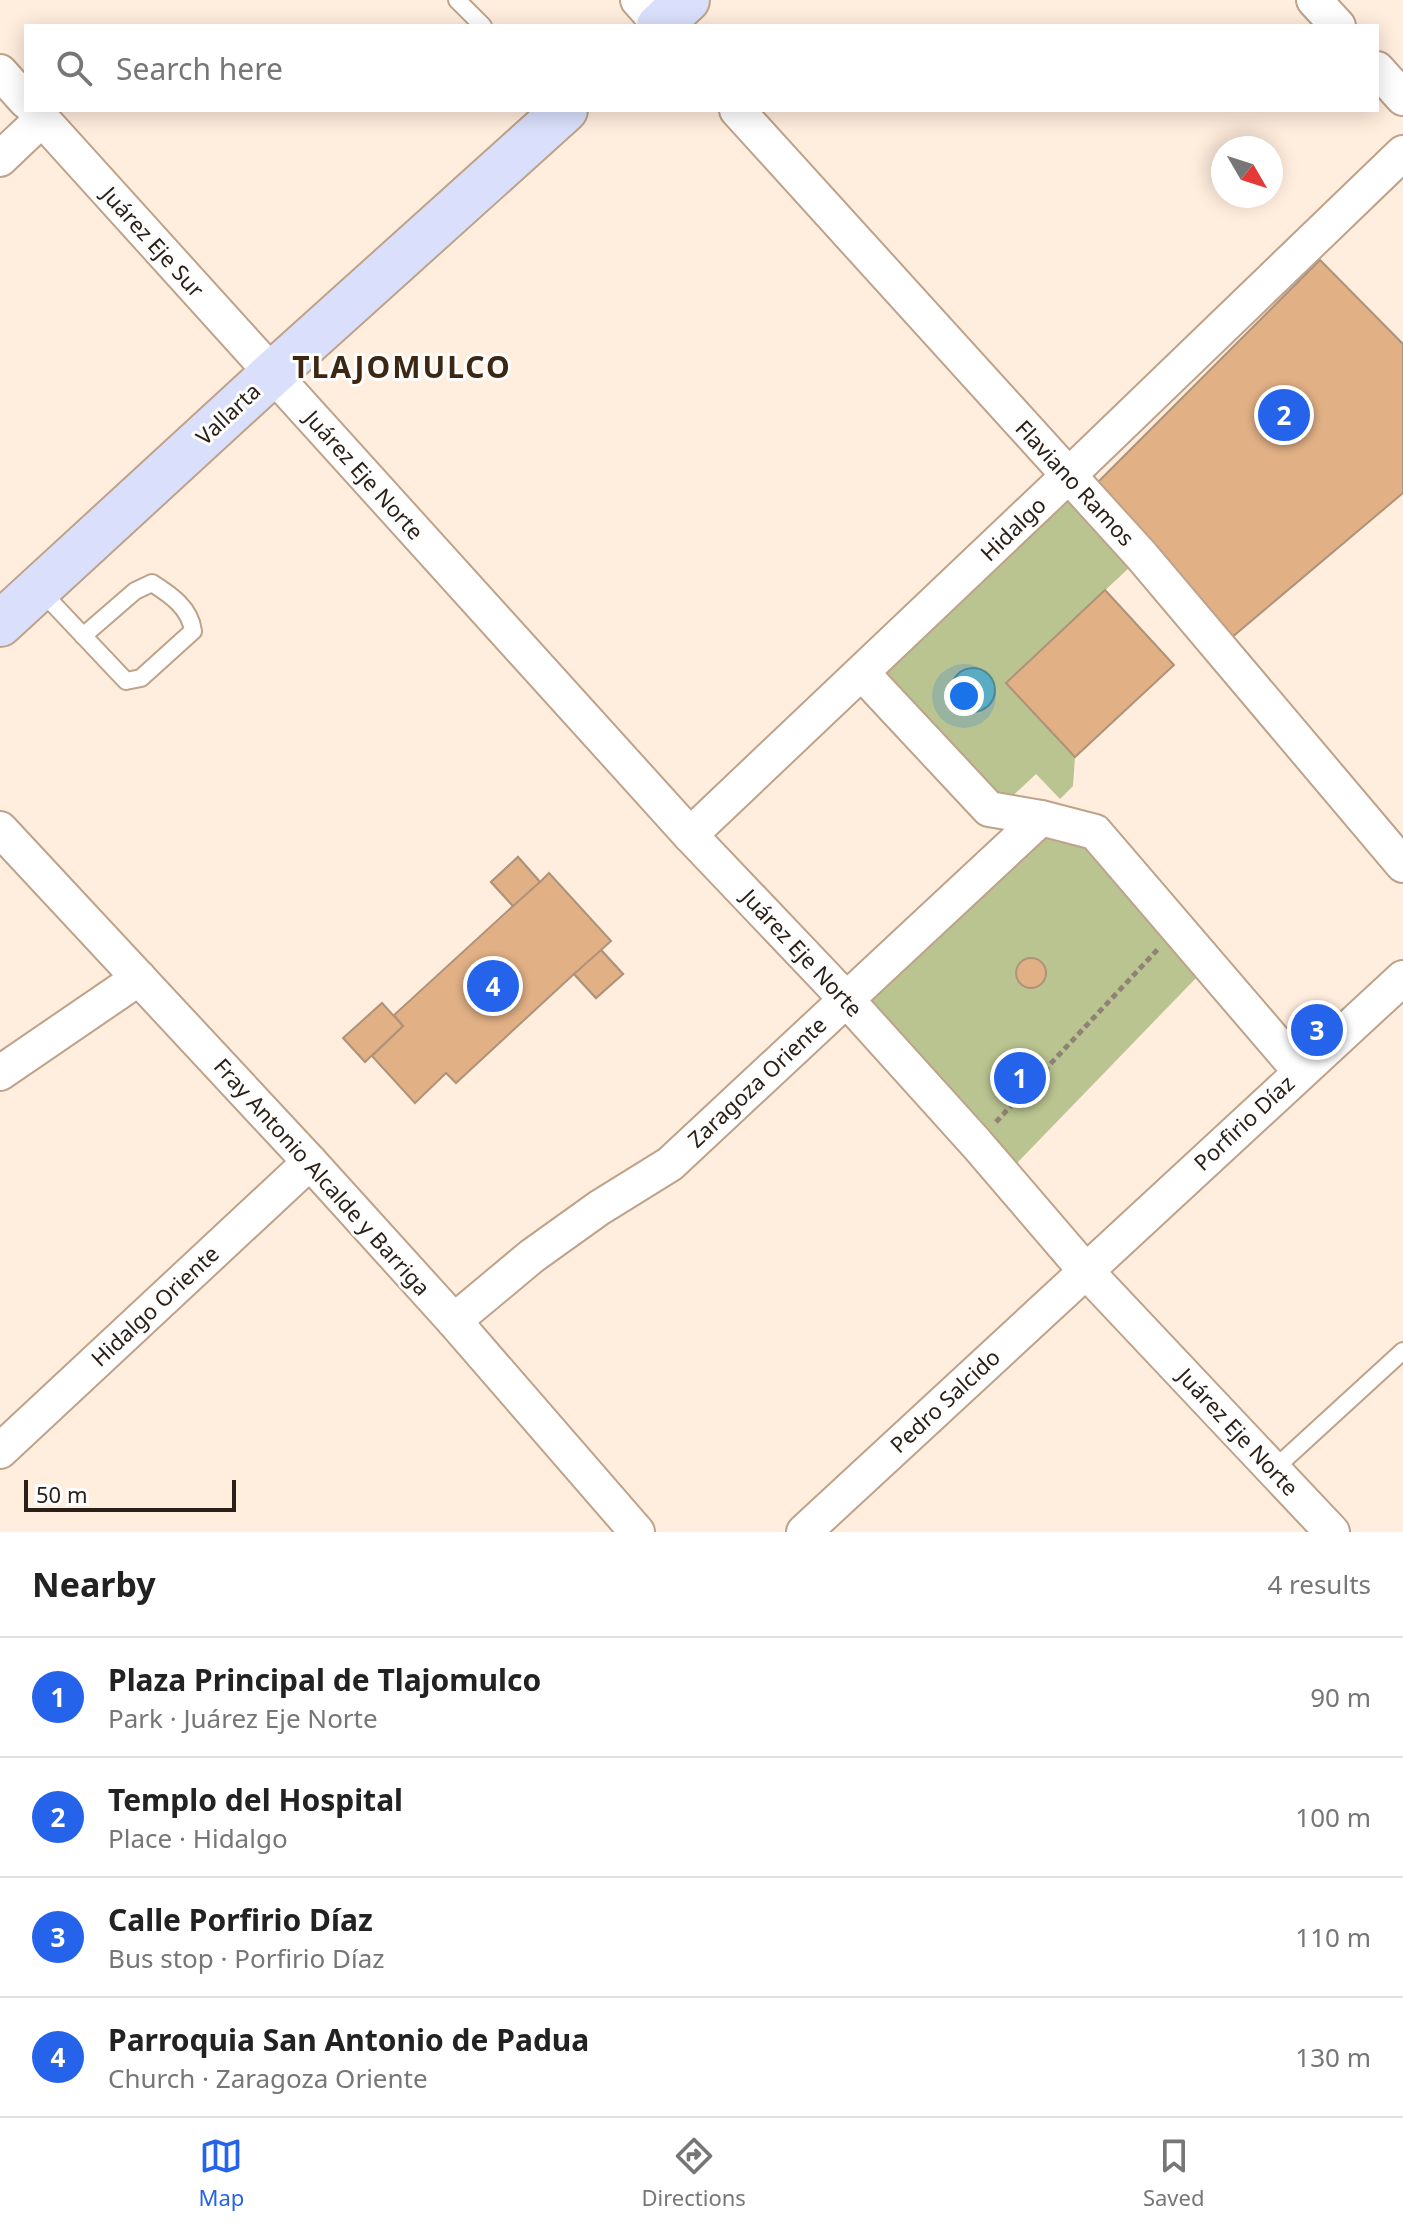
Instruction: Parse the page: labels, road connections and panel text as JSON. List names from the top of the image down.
{
  "streets": {
    "street": [
      "Juárez Eje Sur",
      "Vallarta",
      "Juárez Eje Norte",
      "Flaviano Ramos",
      "Hidalgo",
      "Zaragoza Oriente",
      "Porfirio Díaz",
      "Fray Antonio Alcalde y Barriga",
      "Hidalgo Oriente",
      "Pedro Salcido"
    ]
  },
  "crossings": [
    ["Juárez Eje Sur", "Vallarta"],
    ["Juárez Eje Sur", "Juárez Eje Norte"],
    ["Vallarta", "Juárez Eje Norte"],
    ["Juárez Eje Norte", "Hidalgo"],
    ["Juárez Eje Norte", "Zaragoza Oriente"],
    ["Juárez Eje Norte", "Porfirio Díaz"],
    ["Juárez Eje Norte", "Pedro Salcido"],
    ["Flaviano Ramos", "Hidalgo"],
    ["Zaragoza Oriente", "Fray Antonio Alcalde y Barriga"],
    ["Porfirio Díaz", "Pedro Salcido"],
    ["Fray Antonio Alcalde y Barriga", "Hidalgo Oriente"]
  ],
  "districts": ["TLAJOMULCO"],
  "scale_bar": "50 m",
  "north": "bottom right",
  "page": {
    "search": "Search here",
    "pins": [
      "2",
      "4",
      "3",
      "1"
    ],
    "scale": "50 m",
    "heading": ["Nearby", "4 results"],
    "list": [
      {
        "mark": "1",
        "name": "Plaza Principal de Tlajomulco",
        "note": "Park · Juárez Eje Norte",
        "value": "90 m"
      },
      {
        "mark": "2",
        "name": "Templo del Hospital",
        "note": "Place · Hidalgo",
        "value": "100 m"
      },
      {
        "mark": "3",
        "name": "Calle Porfirio Díaz",
        "note": "Bus stop · Porfirio Díaz",
        "value": "110 m"
      },
      {
        "mark": "4",
        "name": "Parroquia San Antonio de Padua",
        "note": "Church · Zaragoza Oriente",
        "value": "130 m"
      }
    ],
    "nav": ["Map", "Directions", "Saved"]
  }
}
